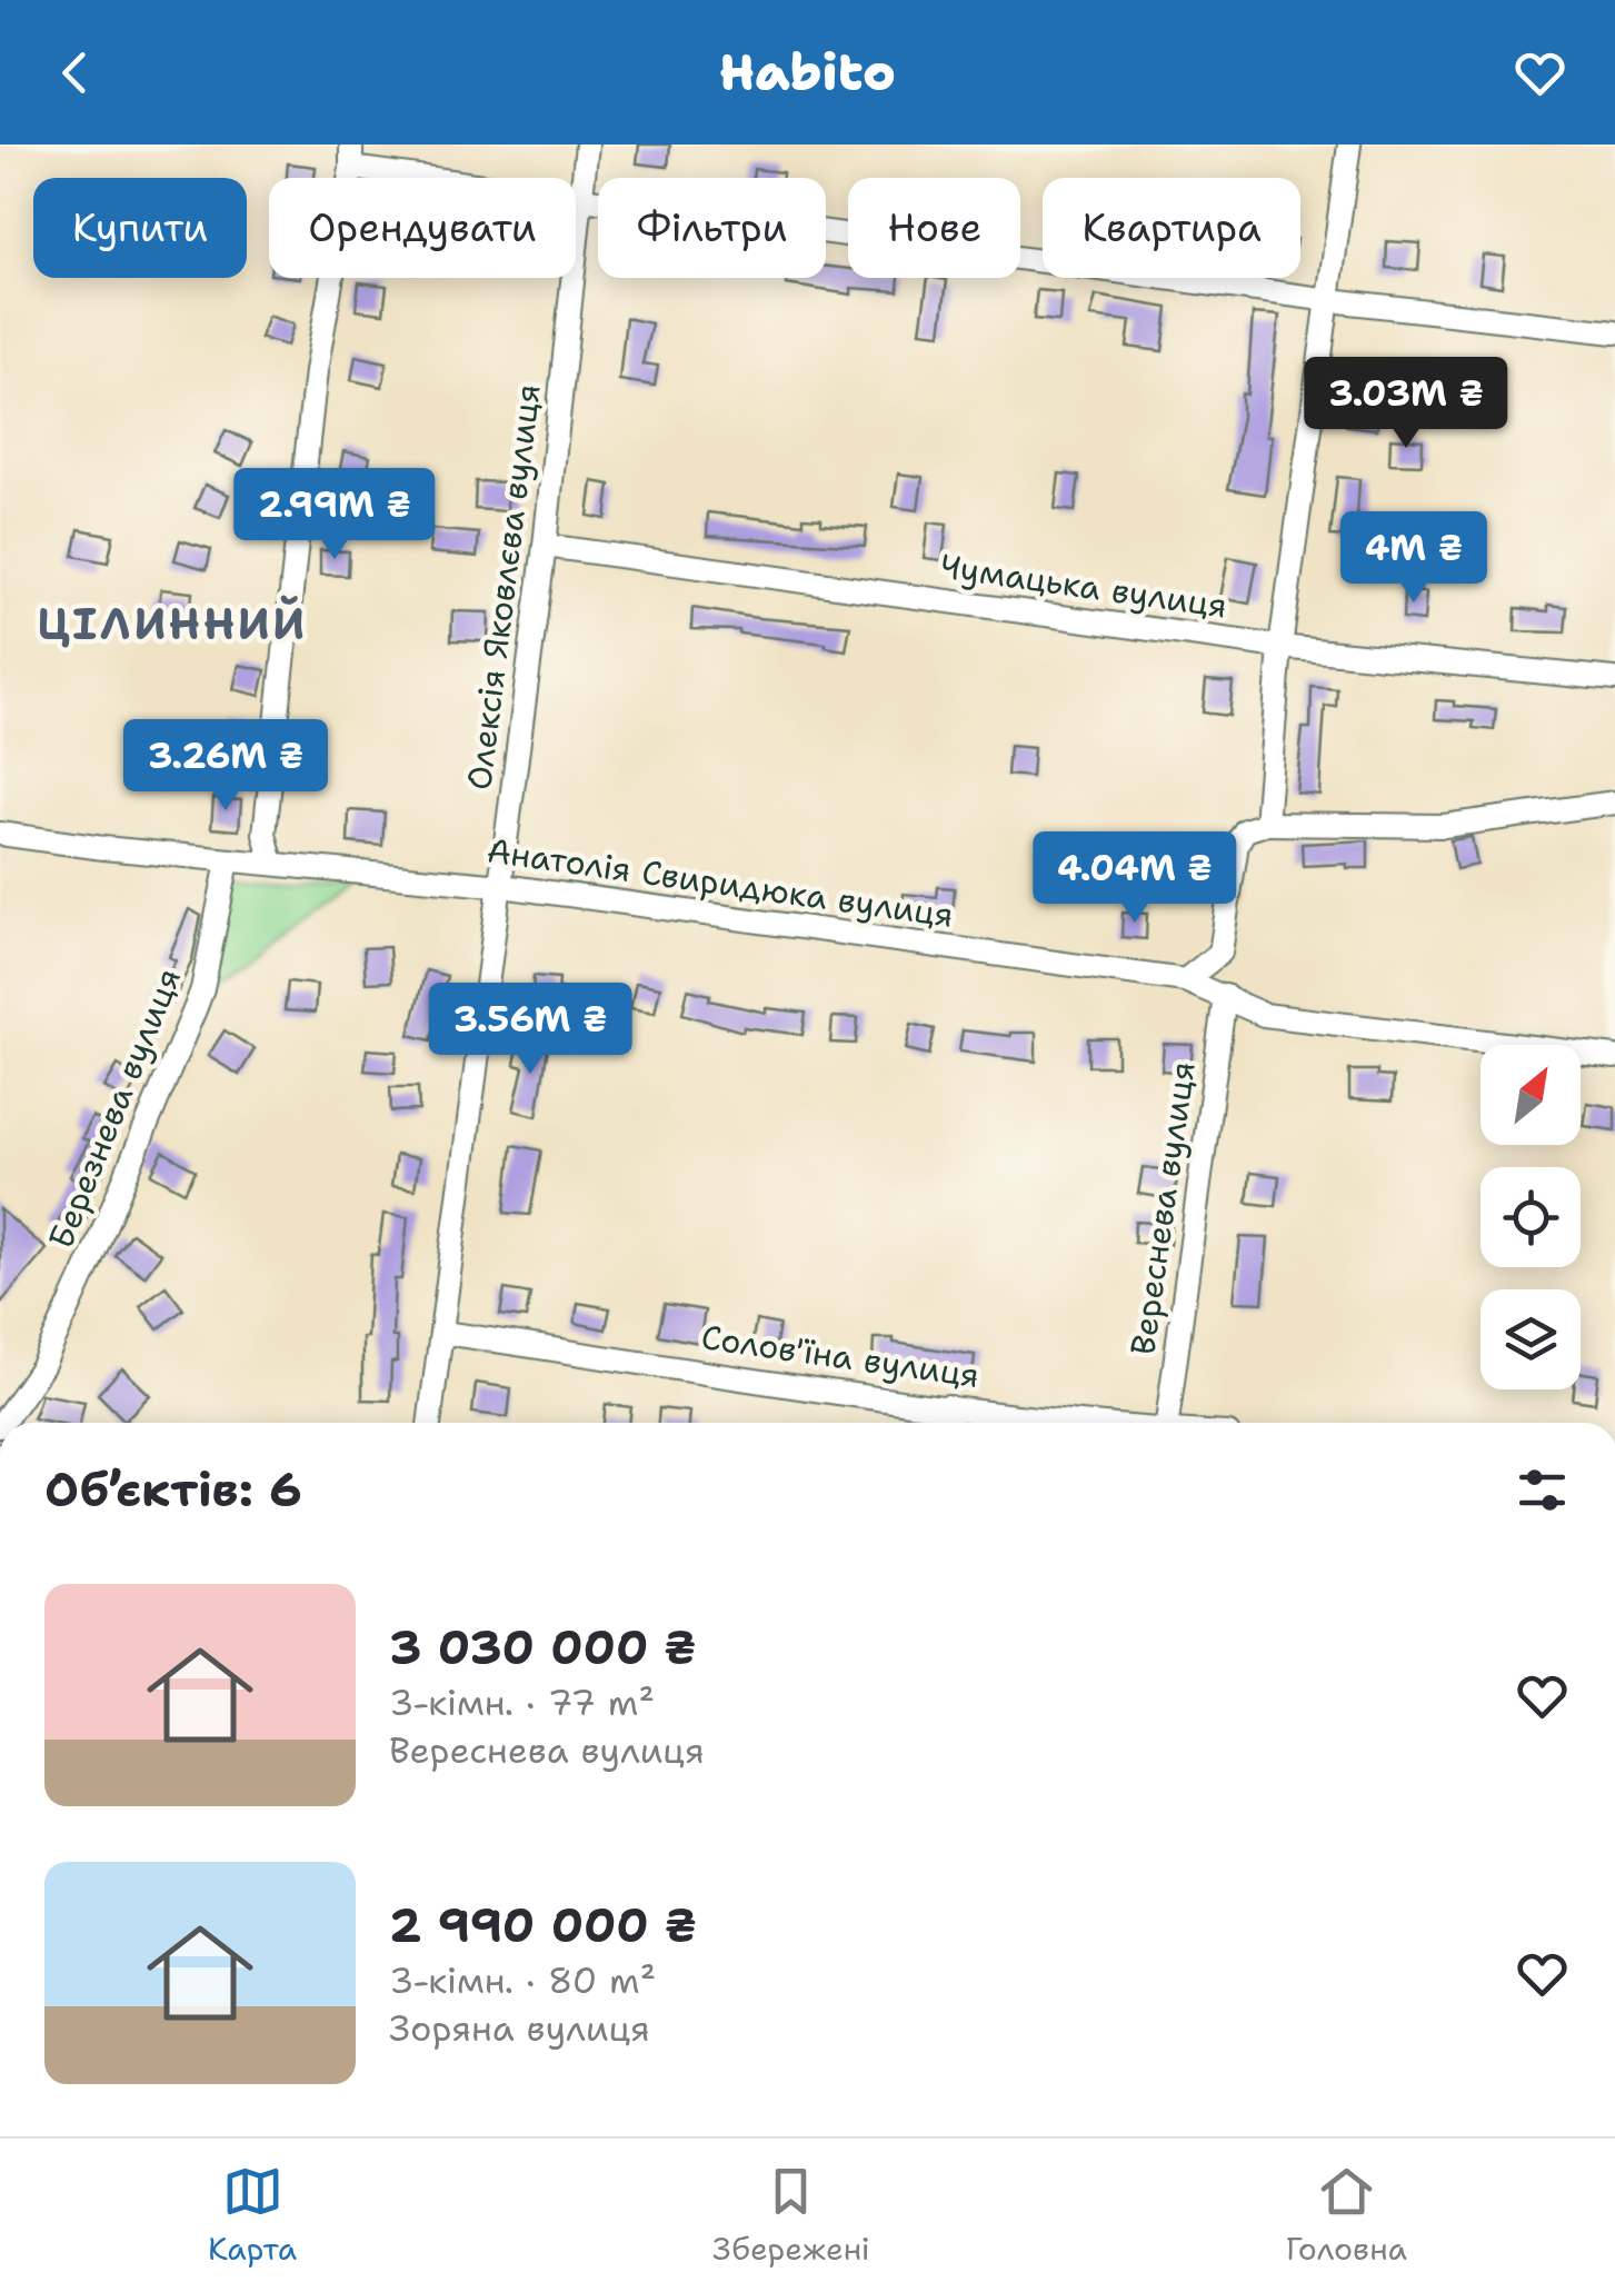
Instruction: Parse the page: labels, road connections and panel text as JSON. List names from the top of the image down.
{
  "streets": {
    "street": [
      "Чумацька вулиця",
      "Олексія Яковлєва вулиця",
      "Анатолія Свиридюка вулиця",
      "Березнева вулиця",
      "Вереснева вулиця",
      "Солов'їна вулиця"
    ]
  },
  "crossings": [
    ["Чумацька вулиця", "Олексія Яковлєва вулиця"],
    ["Олексія Яковлєва вулиця", "Анатолія Свиридюка вулиця"],
    ["Олексія Яковлєва вулиця", "Солов'їна вулиця"],
    ["Анатолія Свиридюка вулиця", "Березнева вулиця"],
    ["Анатолія Свиридюка вулиця", "Вереснева вулиця"]
  ],
  "districts": ["ЦІЛИННИЙ"],
  "north": "top right",
  "page": {
    "header": "Habito",
    "chip": [
      "Купити",
      "Орендувати",
      "Фільтри",
      "Нове",
      "Квартира"
    ],
    "price": [
      "3.03M ₴",
      "2.99M ₴",
      "4M ₴",
      "3.26M ₴",
      "4.04M ₴",
      "3.56M ₴"
    ],
    "heading": "Об’єктів: 6",
    "list": [
      {
        "name": "3 030 000 ₴",
        "note": "3-кімн. · 77 m² · Вереснева вулиця"
      },
      {
        "name": "2 990 000 ₴",
        "note": "3-кімн. · 80 m² · Зоряна вулиця"
      }
    ],
    "tabs": ["Карта", "Збережені", "Головна"]
  }
}
